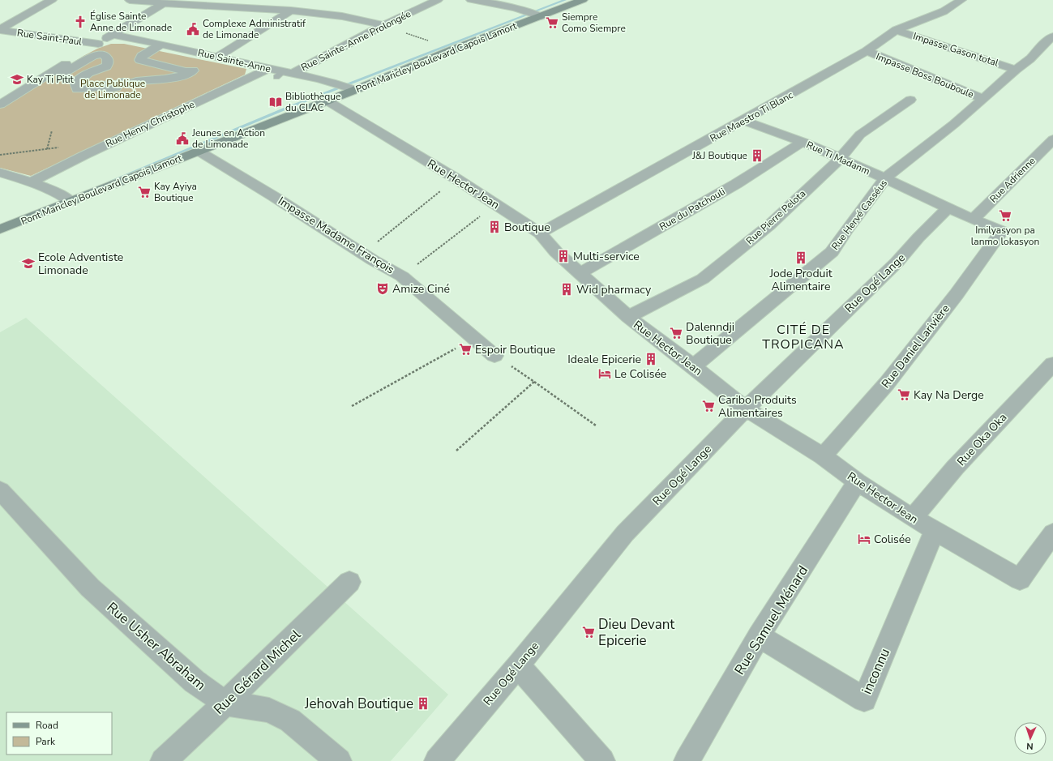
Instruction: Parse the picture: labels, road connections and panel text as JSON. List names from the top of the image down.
{
  "streets": {
    "street": [
      "Rue Saint-Paul",
      "Rue Sainte-Anne Prolongée",
      "Impasse Gason total",
      "Pont Maricley Boulevard Capois Lamort",
      "Rue Sainte-Anne",
      "Impasse Boss Bouboule",
      "Rue Maestro Ti Blanc",
      "Rue Henry Christophe",
      "Rue Ti Madanm",
      "Rue Adrienne",
      "Rue Hector Jean",
      "Rue du Patchouli",
      "Rue Hervé Casséus",
      "Rue Pierre Pelota",
      "Impasse Madame François",
      "Rue Ogé Lange",
      "Rue Daniel Larivière",
      "Rue Oka Oka",
      "Rue Samuel Ménard",
      "Rue Usher Abraham",
      "inconnu",
      "Rue Gérard Michel"
    ]
  },
  "crossings": [
    ["Rue Sainte-Anne Prolongée", "Rue Sainte-Anne"],
    ["Rue Sainte-Anne Prolongée", "Rue Henry Christophe"],
    ["Impasse Gason total", "Rue Maestro Ti Blanc"],
    ["Impasse Gason total", "Rue Hervé Casséus"],
    ["Pont Maricley Boulevard Capois Lamort", "Rue Sainte-Anne"],
    ["Pont Maricley Boulevard Capois Lamort", "Rue Hector Jean"],
    ["Pont Maricley Boulevard Capois Lamort", "Impasse Madame François"],
    ["Rue Sainte-Anne", "Rue Henry Christophe"],
    ["Impasse Boss Bouboule", "Rue Maestro Ti Blanc"],
    ["Impasse Boss Bouboule", "Rue Hervé Casséus"],
    ["Rue Maestro Ti Blanc", "Rue Ti Madanm"],
    ["Rue Maestro Ti Blanc", "Rue Hector Jean"],
    ["Rue Ti Madanm", "Rue Adrienne"],
    ["Rue Ti Madanm", "Rue du Patchouli"],
    ["Rue Ti Madanm", "Rue Hervé Casséus"],
    ["Rue Ti Madanm", "Rue Pierre Pelota"],
    ["Rue Ti Madanm", "Rue Ogé Lange"],
    ["Rue Ti Madanm", "Rue Daniel Larivière"],
    ["Rue Hector Jean", "Rue du Patchouli"],
    ["Rue Hector Jean", "Rue Hervé Casséus"],
    ["Rue Hector Jean", "Rue Pierre Pelota"],
    ["Rue Hector Jean", "Rue Ogé Lange"],
    ["Rue Hector Jean", "Rue Daniel Larivière"],
    ["Rue Hector Jean", "Rue Oka Oka"],
    ["Rue Hector Jean", "Rue Samuel Ménard"],
    ["Rue Hector Jean", "inconnu"],
    ["Rue Samuel Ménard", "inconnu"],
    ["Rue Usher Abraham", "Rue Gérard Michel"]
  ],
  "districts": ["CITÉ DE TROPICANA"],
  "parks": ["Place Publique de Limonade"],
  "places": {
    "church": ["Église Sainte Anne de Limonade"],
    "supermarket": [
      "Siempre Como Siempre",
      "Kay Ayiya Boutique",
      "Imilyasyon pa lanmo lokasyon",
      "Dalenndji Boutique",
      "Espoir Boutique",
      "Kay Na Derge",
      "Caribo Produits Alimentaires",
      "Dieu Devant Epicerie"
    ],
    "public building": ["Complexe Administratif de Limonade", "Jeunes en Action de Limonade"],
    "school or university": ["Kay Ti Pitit", "Ecole Adventiste Limonade"],
    "library": ["Bibliothèque du CLAC"],
    "building": [
      "J&J Boutique",
      "Boutique",
      "Multi-service",
      "Jode Produit Alimentaire",
      "Wid pharmacy",
      "Ideale Epicerie",
      "Jehovah Boutique"
    ],
    "theatre": ["Amize Ciné"],
    "hotel": ["Le Colisée", "Colisée"]
  },
  "legend": ["Road", "Park"],
  "north": "bottom"
}
